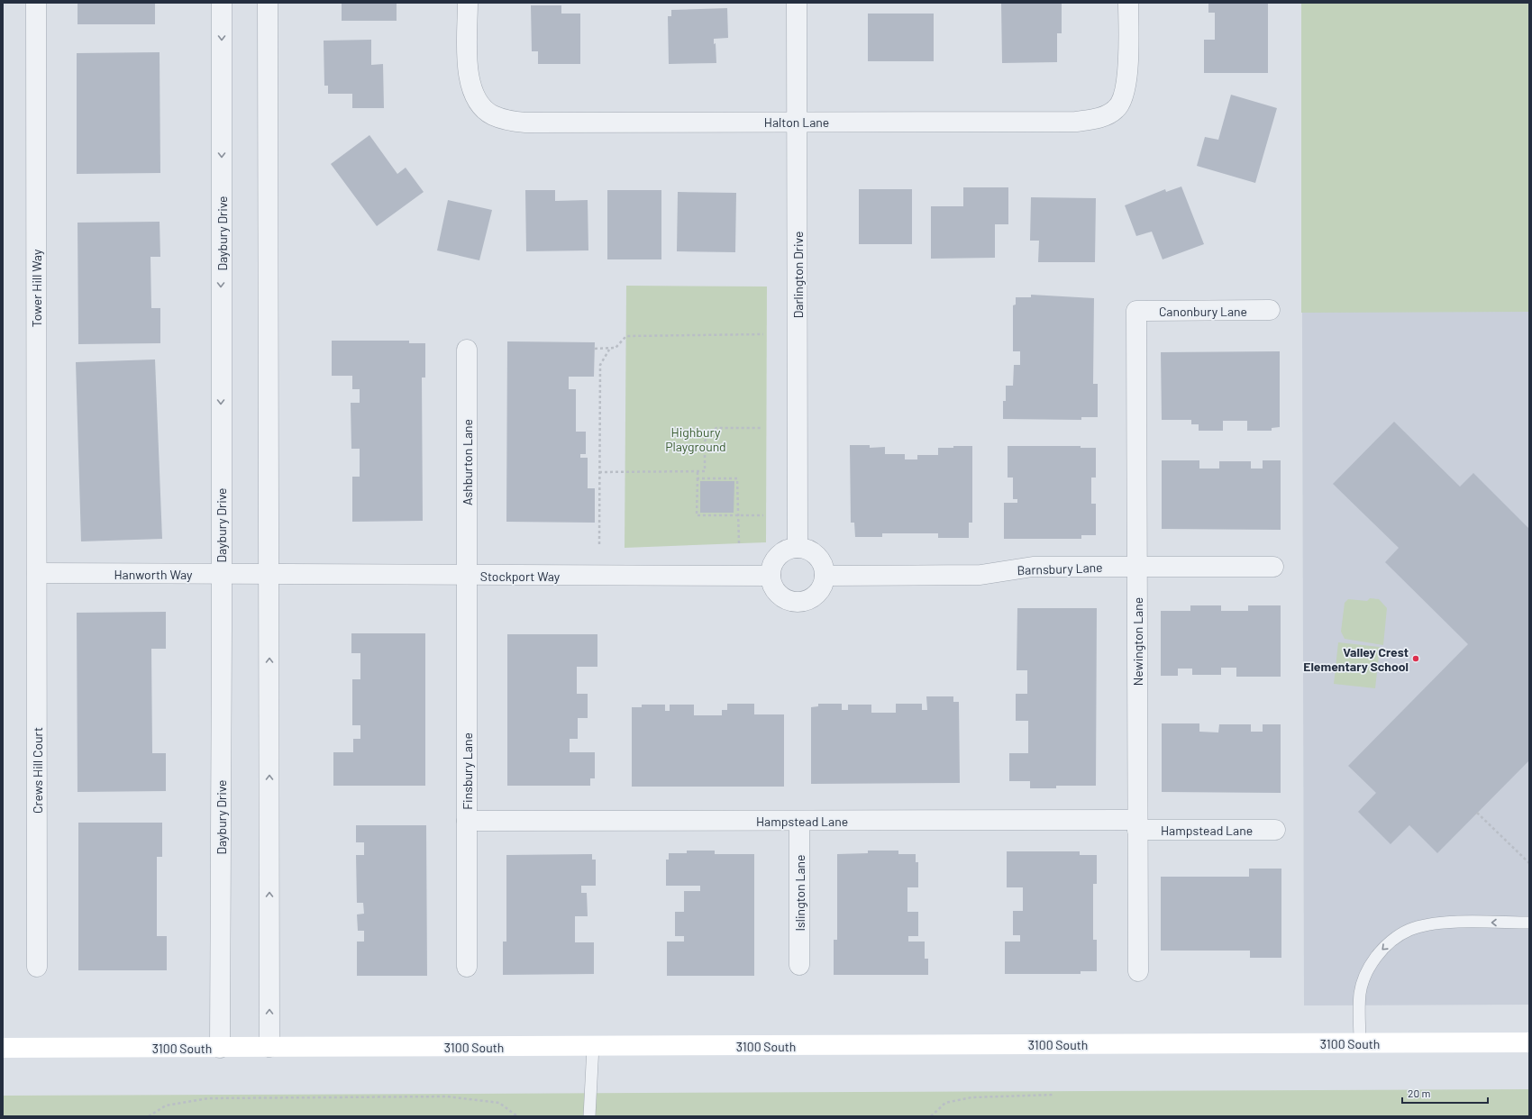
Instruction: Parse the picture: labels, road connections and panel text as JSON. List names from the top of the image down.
{
  "streets": {
    "main road": ["3100 South"],
    "street": [
      "Halton Lane",
      "Daybury Drive",
      "Darlington Drive",
      "Tower Hill Way",
      "Canonbury Lane",
      "Ashburton Lane",
      "Barnsbury Lane",
      "Hanworth Way",
      "Stockport Way",
      "Newington Lane",
      "Crews Hill Court",
      "Finsbury Lane",
      "Hampstead Lane",
      "Islington Lane"
    ]
  },
  "crossings": [
    ["Halton Lane", "Darlington Drive"],
    ["Daybury Drive", "Hanworth Way"],
    ["Daybury Drive", "3100 South"],
    ["Darlington Drive", "Barnsbury Lane"],
    ["Darlington Drive", "Stockport Way"],
    ["Tower Hill Way", "Hanworth Way"],
    ["Tower Hill Way", "Crews Hill Court"],
    ["Canonbury Lane", "Newington Lane"],
    ["Ashburton Lane", "Stockport Way"],
    ["Ashburton Lane", "Finsbury Lane"],
    ["Barnsbury Lane", "Stockport Way"],
    ["Barnsbury Lane", "Newington Lane"],
    ["Hanworth Way", "Stockport Way"],
    ["Hanworth Way", "Crews Hill Court"],
    ["Stockport Way", "Finsbury Lane"],
    ["Newington Lane", "Hampstead Lane"],
    ["Finsbury Lane", "Hampstead Lane"],
    ["Hampstead Lane", "Islington Lane"]
  ],
  "parks": ["Highbury Playground"],
  "places": ["Valley Crest Elementary School"],
  "scale_bar": "20 m"
}
